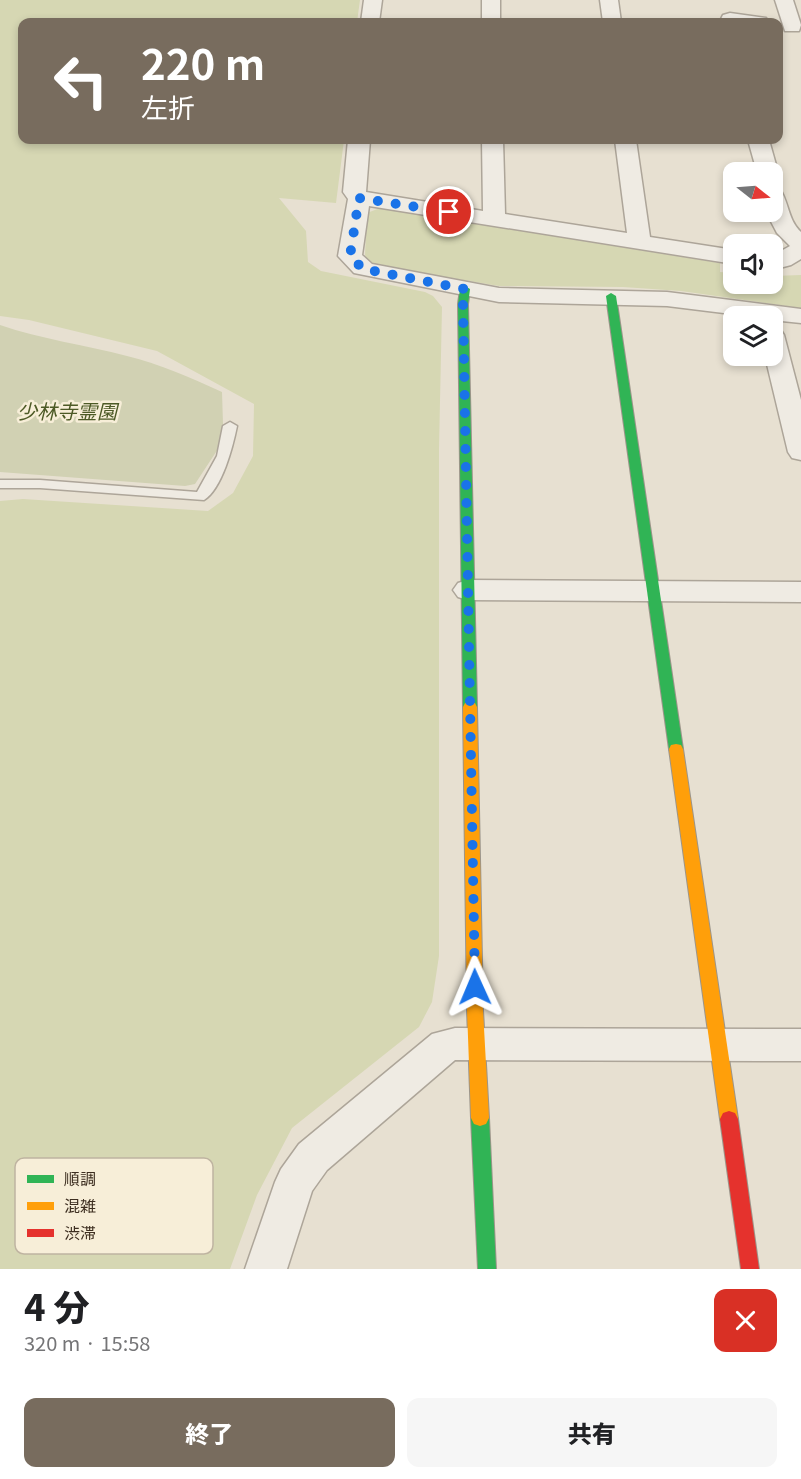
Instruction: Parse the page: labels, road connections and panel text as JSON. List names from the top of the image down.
{
  "parks": ["少林寺霊園"],
  "legend": ["順調", "混雑", "渋滞"],
  "north": "right",
  "page": {
    "turn": ["220 m", "左折"],
    "heading": ["4 分", "320 m · 15:58"],
    "buttons": ["終了", "共有"]
  }
}
